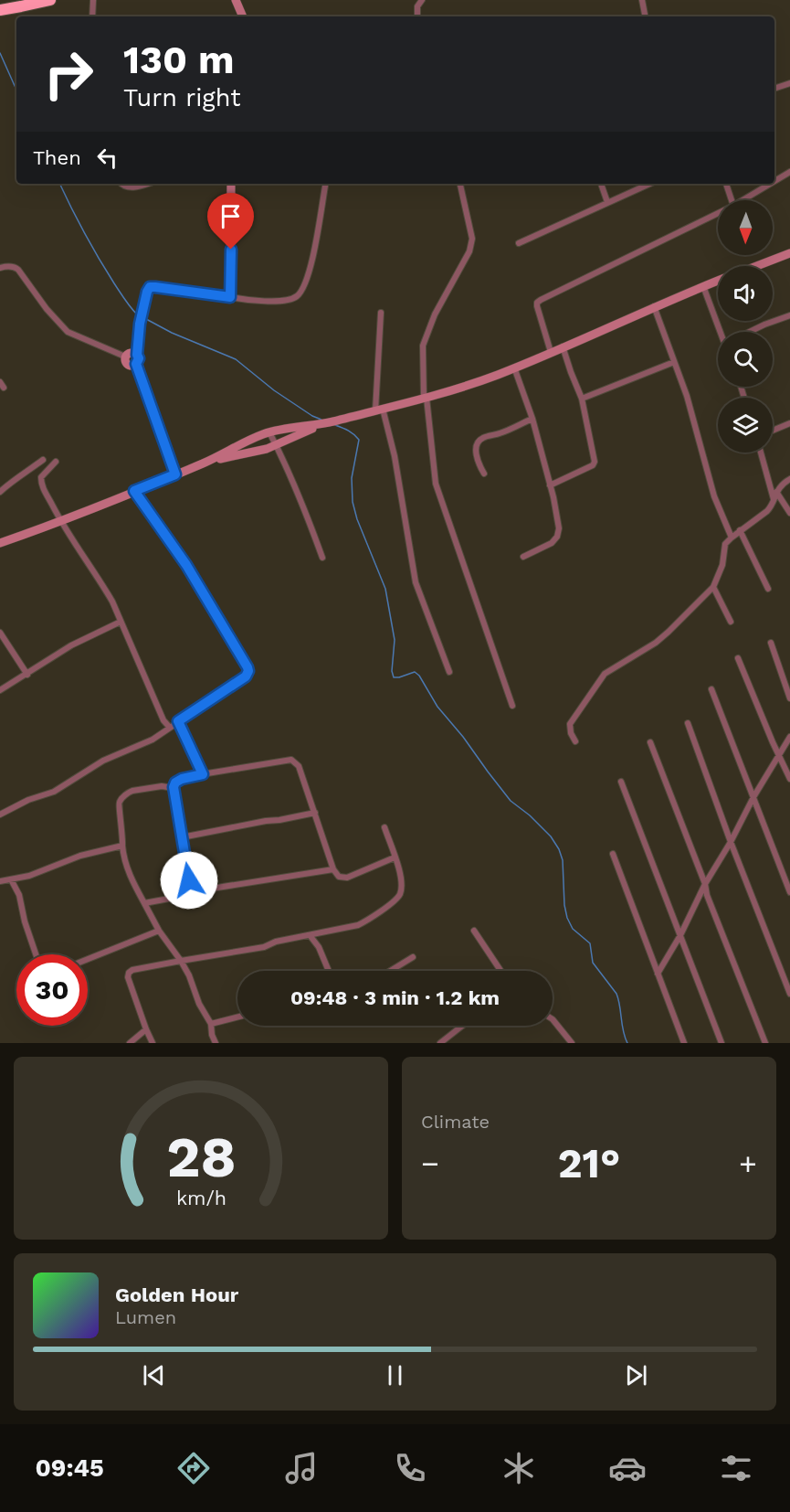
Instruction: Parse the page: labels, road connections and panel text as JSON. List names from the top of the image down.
{
  "north": "bottom",
  "page": {
    "turn": ["130 m", "Turn right"],
    "then": "Then",
    "limit": "30",
    "trip": "09:48 · 3 min · 1.2 km",
    "tile": "Climate",
    "heat": ["−", "21°", "+"],
    "song": ["Golden Hour", "Lumen"],
    "tabs": "09:45",
    "gauge": ["28", "km/h"]
  }
}
